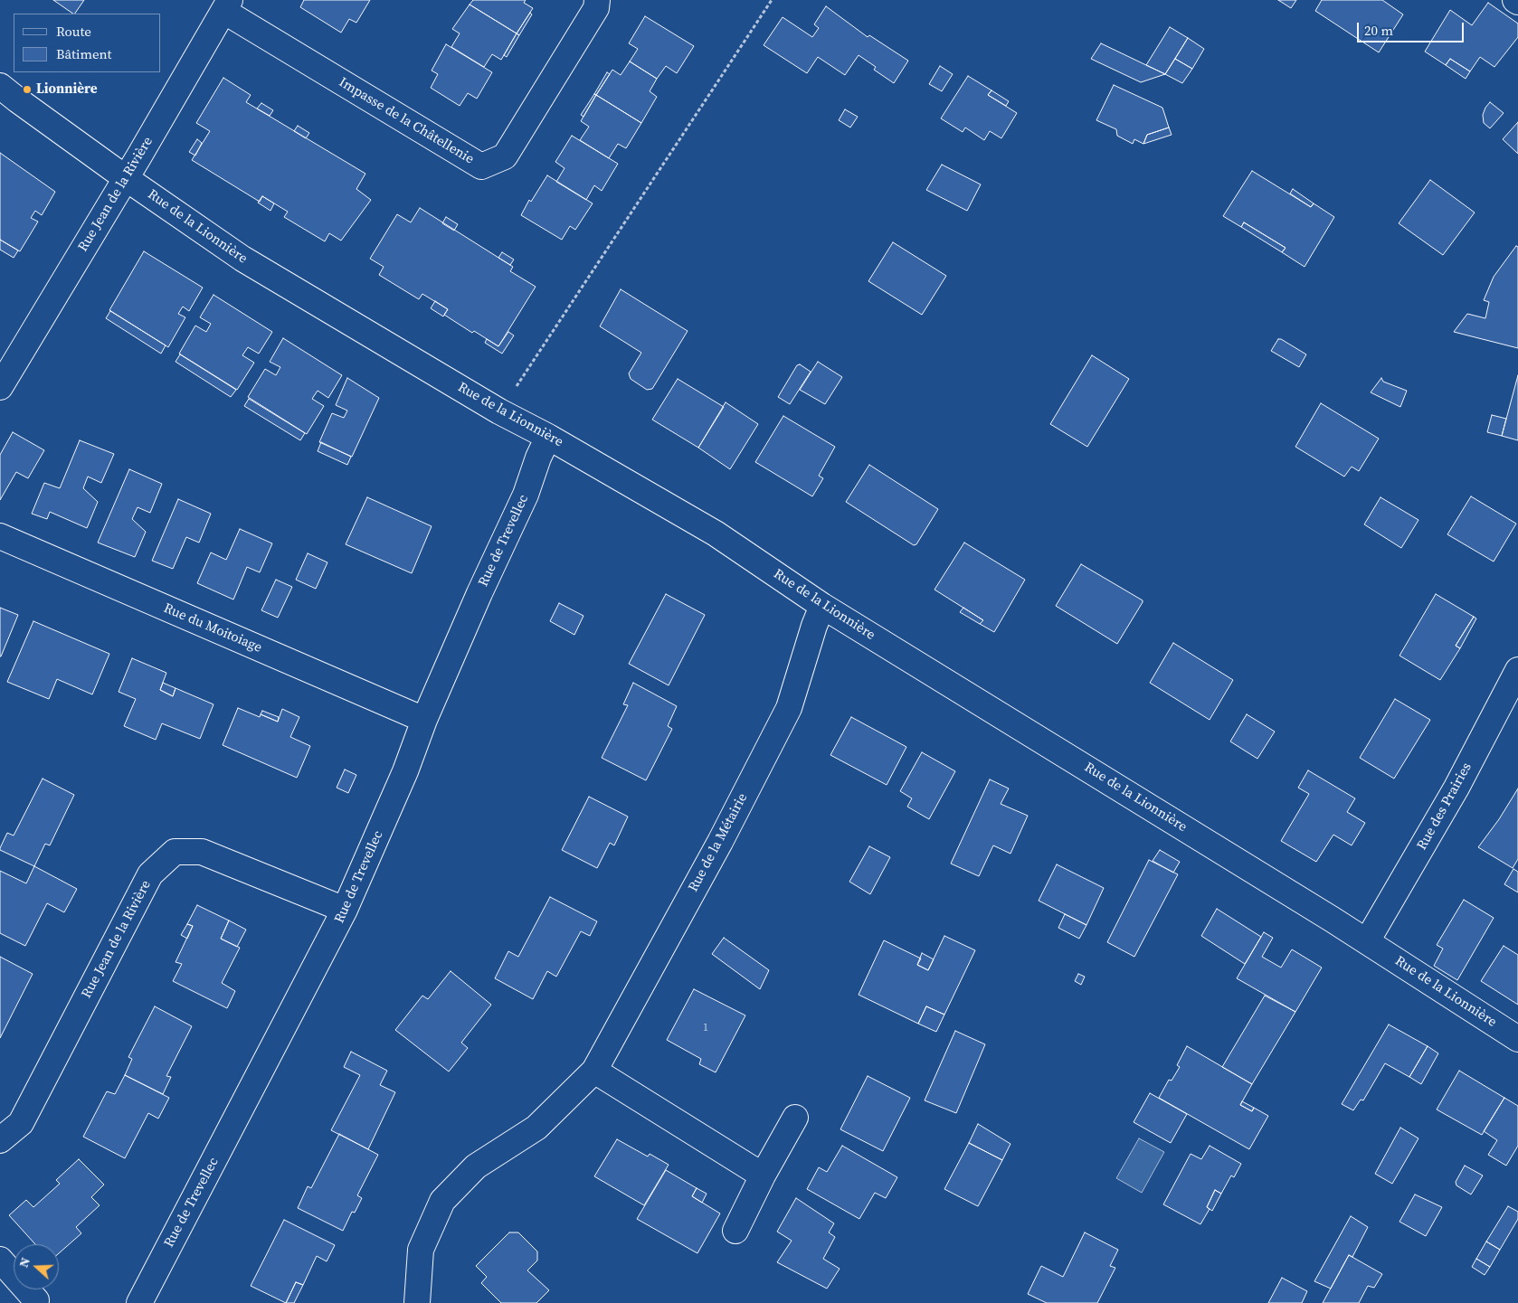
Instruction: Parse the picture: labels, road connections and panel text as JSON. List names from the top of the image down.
{
  "streets": {
    "street": [
      "Impasse de la Châtellenie",
      "Rue Jean de la Rivière",
      "Rue de la Lionnière",
      "Rue de Trevellec",
      "Rue du Moitoiage",
      "Rue des Prairies",
      "Rue de la Métairie"
    ]
  },
  "crossings": [
    ["Impasse de la Châtellenie", "Rue Jean de la Rivière"],
    ["Rue Jean de la Rivière", "Rue de la Lionnière"],
    ["Rue Jean de la Rivière", "Rue de Trevellec"],
    ["Rue de la Lionnière", "Rue de Trevellec"],
    ["Rue de la Lionnière", "Rue des Prairies"],
    ["Rue de la Lionnière", "Rue de la Métairie"],
    ["Rue de Trevellec", "Rue du Moitoiage"]
  ],
  "places": ["Lionnière"],
  "house_numbers": ["1"],
  "legend": ["Route", "Bâtiment"],
  "scale_bar": "20 m",
  "north": "left"
}
